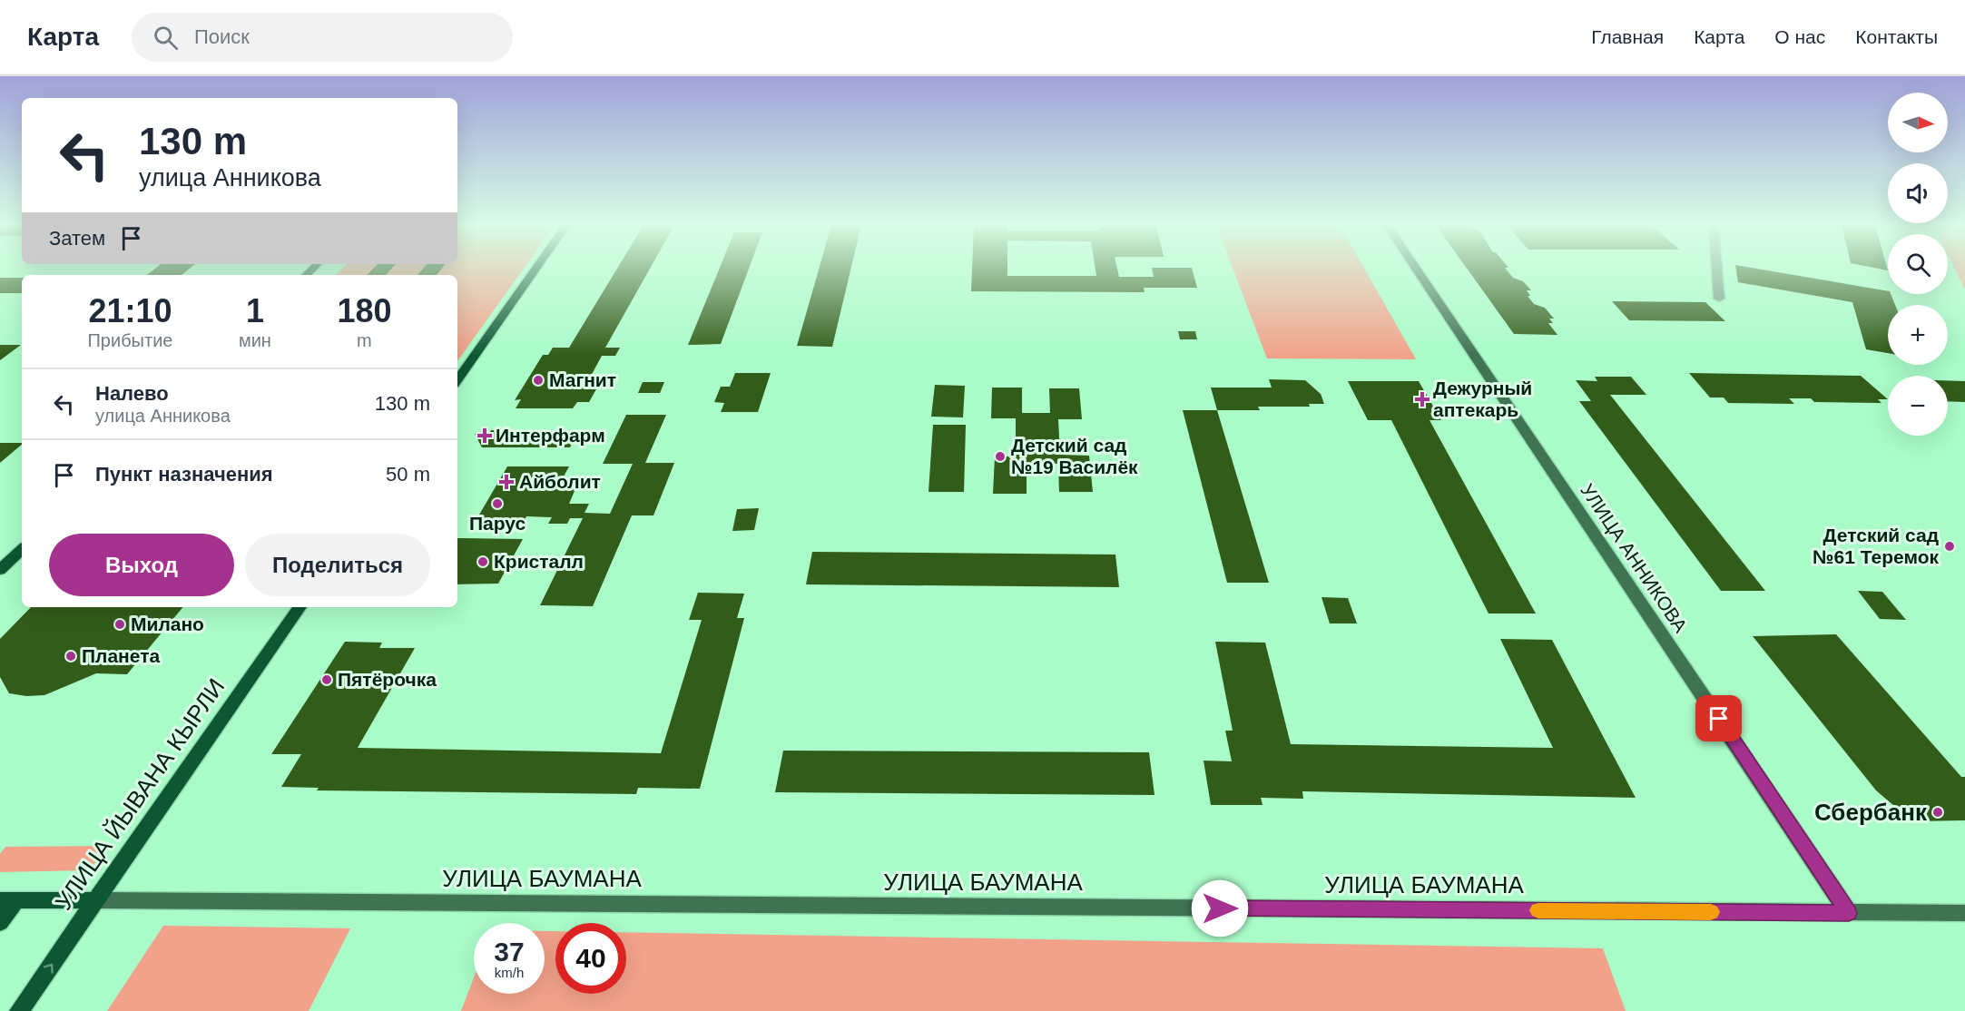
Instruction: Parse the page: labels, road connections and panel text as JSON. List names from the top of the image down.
{
  "streets": {
    "main road": ["УЛИЦА ЙЫВАНА КЫРЛИ", "УЛИЦА БАУМАНА"],
    "street": ["УЛИЦА АННИКОВА"]
  },
  "crossings": [
    ["УЛИЦА АННИКОВА", "УЛИЦА БАУМАНА"],
    ["УЛИЦА ЙЫВАНА КЫРЛИ", "УЛИЦА БАУМАНА"]
  ],
  "places": {
    "other": [
      "Магнит",
      "Детский сад №19 Василёк",
      "Парус",
      "Детский сад №61 Теремок",
      "Кристалл",
      "Милано",
      "Планета",
      "Пятёрочка",
      "Сбербанк"
    ],
    "health": ["Дежурный аптекарь", "Интерфарм", "Айболит"]
  },
  "north": "right",
  "page": {
    "header": "Карта",
    "search": "Поиск",
    "nav": [
      "Главная",
      "Карта",
      "О нас",
      "Контакты"
    ],
    "map_buttons": ["+", "−"],
    "turn": ["130 m", "улица Анникова"],
    "then": "Затем",
    "eta": [
      "21:10",
      "Прибытие",
      "1",
      "мин",
      "180",
      "m"
    ],
    "list": [
      {
        "name": "Налево",
        "note": "улица Анникова",
        "value": "130 m"
      },
      {
        "name": "Пункт назначения",
        "value": "50 m"
      }
    ],
    "buttons": ["Выход", "Поделиться"],
    "speed": "37 km/h",
    "limit": "40"
  }
}
